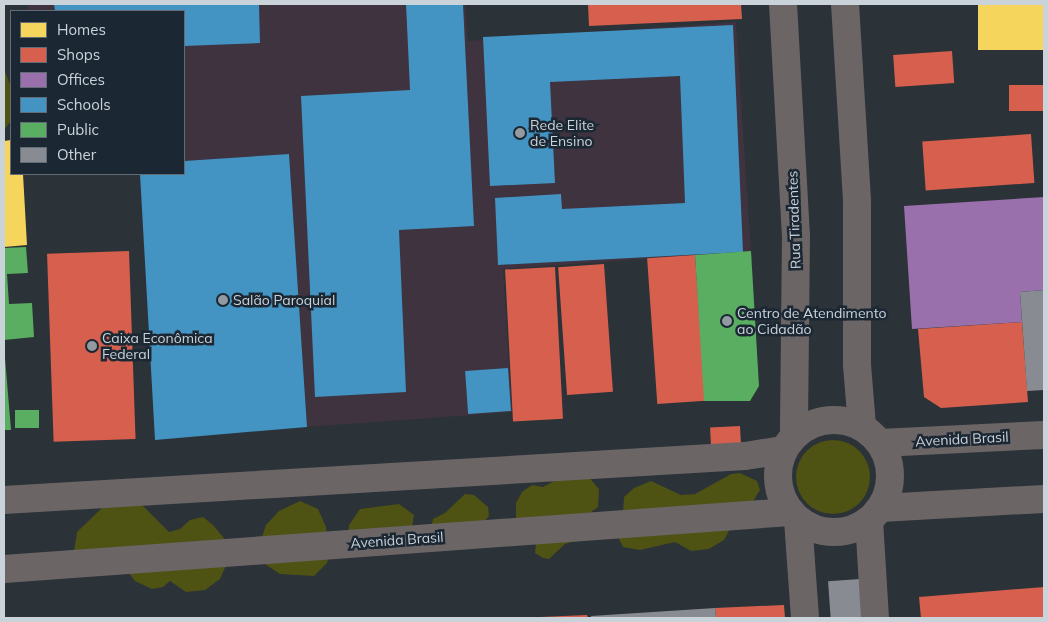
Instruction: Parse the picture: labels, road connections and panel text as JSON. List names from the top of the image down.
{
  "streets": {
    "main road": ["Rua Tiradentes", "Avenida Brasil"]
  },
  "crossings": [
    ["Rua Tiradentes", "Avenida Brasil"]
  ],
  "places": [
    "Rede Elite de Ensino",
    "Salão Paroquial",
    "Centro de Atendimento ao Cidadão",
    "Caixa Econômica Federal"
  ],
  "legend": [
    "Homes",
    "Shops",
    "Offices",
    "Schools",
    "Public",
    "Other"
  ]
}
